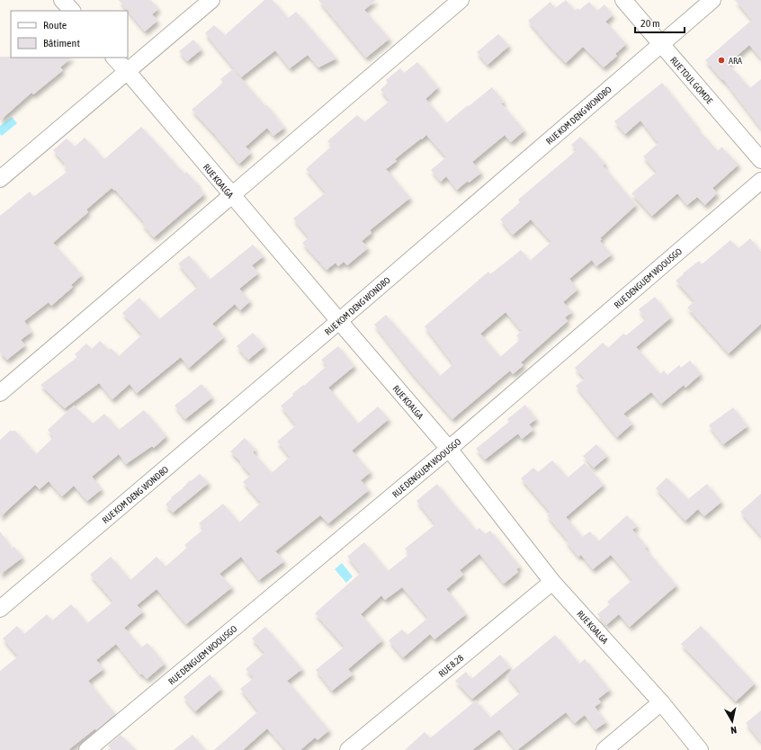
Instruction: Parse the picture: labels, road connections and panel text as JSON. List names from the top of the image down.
{
  "streets": {
    "street": [
      "RUE TOUL GOMDE",
      "RUE KOM DENG WONDBO",
      "RUE KOALGA",
      "RUE DENGUEM WOOUSGO",
      "RUE 8.28"
    ]
  },
  "crossings": [
    ["RUE TOUL GOMDE", "RUE KOM DENG WONDBO"],
    ["RUE KOM DENG WONDBO", "RUE KOALGA"],
    ["RUE KOALGA", "RUE DENGUEM WOOUSGO"],
    ["RUE KOALGA", "RUE 8.28"]
  ],
  "places": ["ARA"],
  "legend": ["Route", "Bâtiment"],
  "scale_bar": "20 m",
  "north": "bottom"
}
